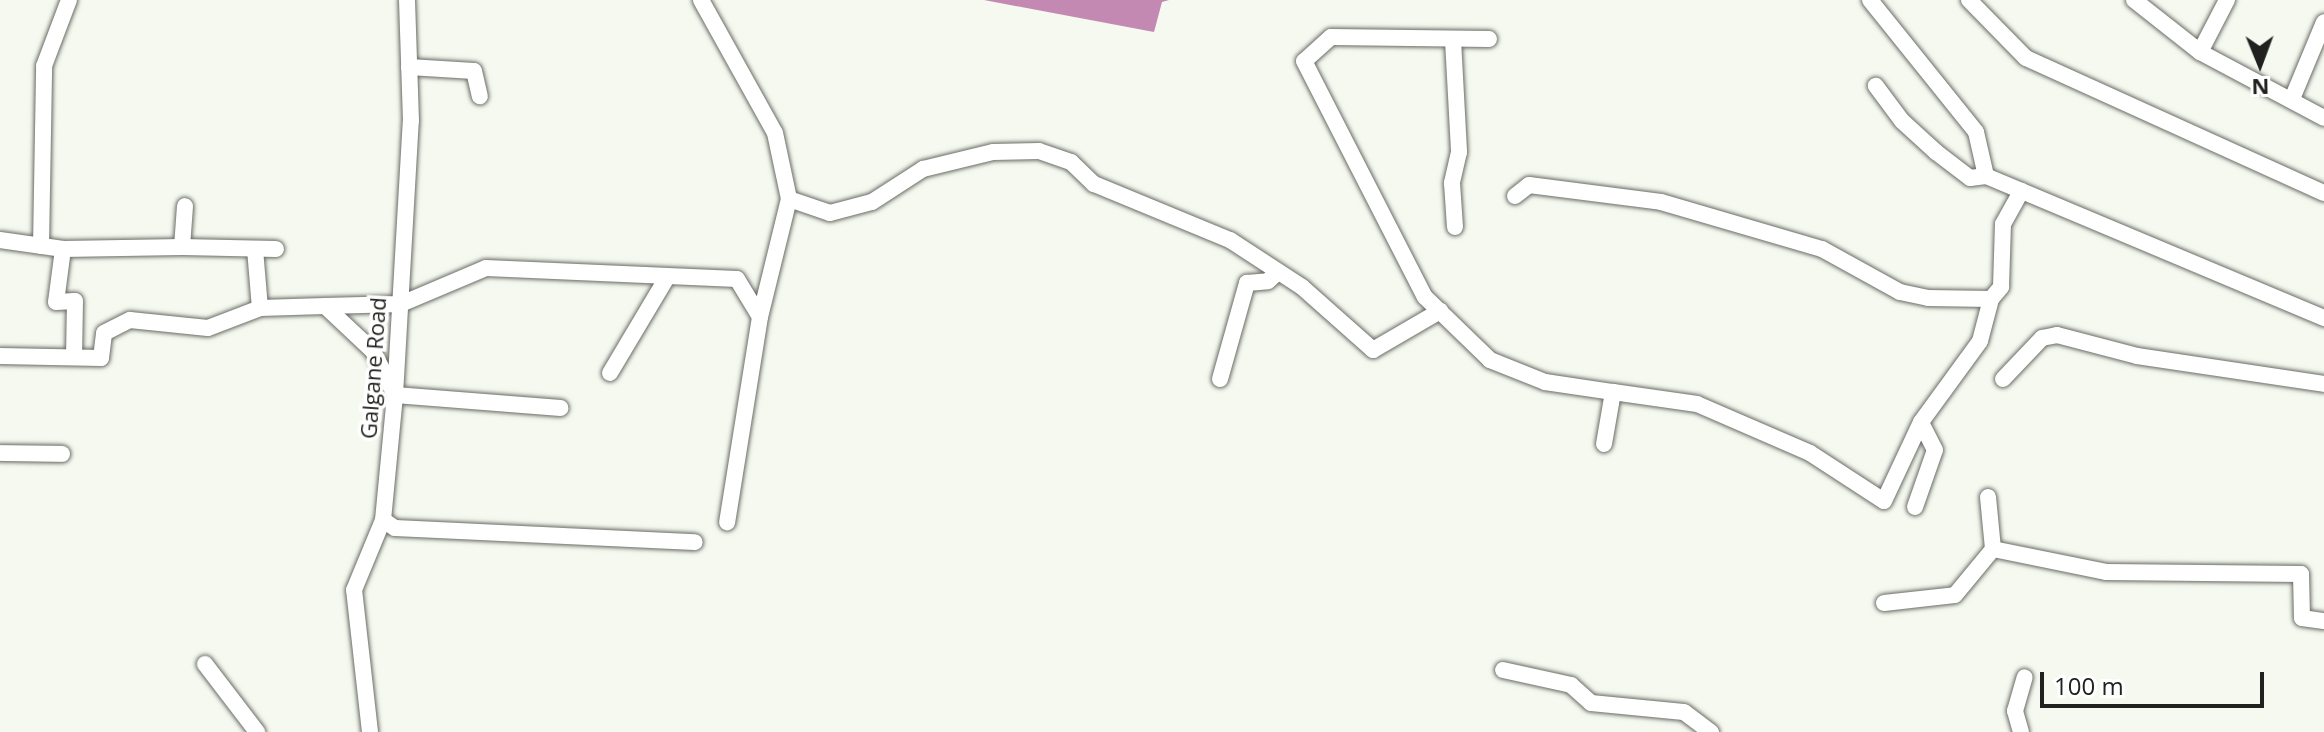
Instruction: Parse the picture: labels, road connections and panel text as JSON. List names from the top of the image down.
{
  "streets": {
    "street": ["Galgane Road"]
  },
  "scale_bar": "100 m",
  "north": "bottom"
}
